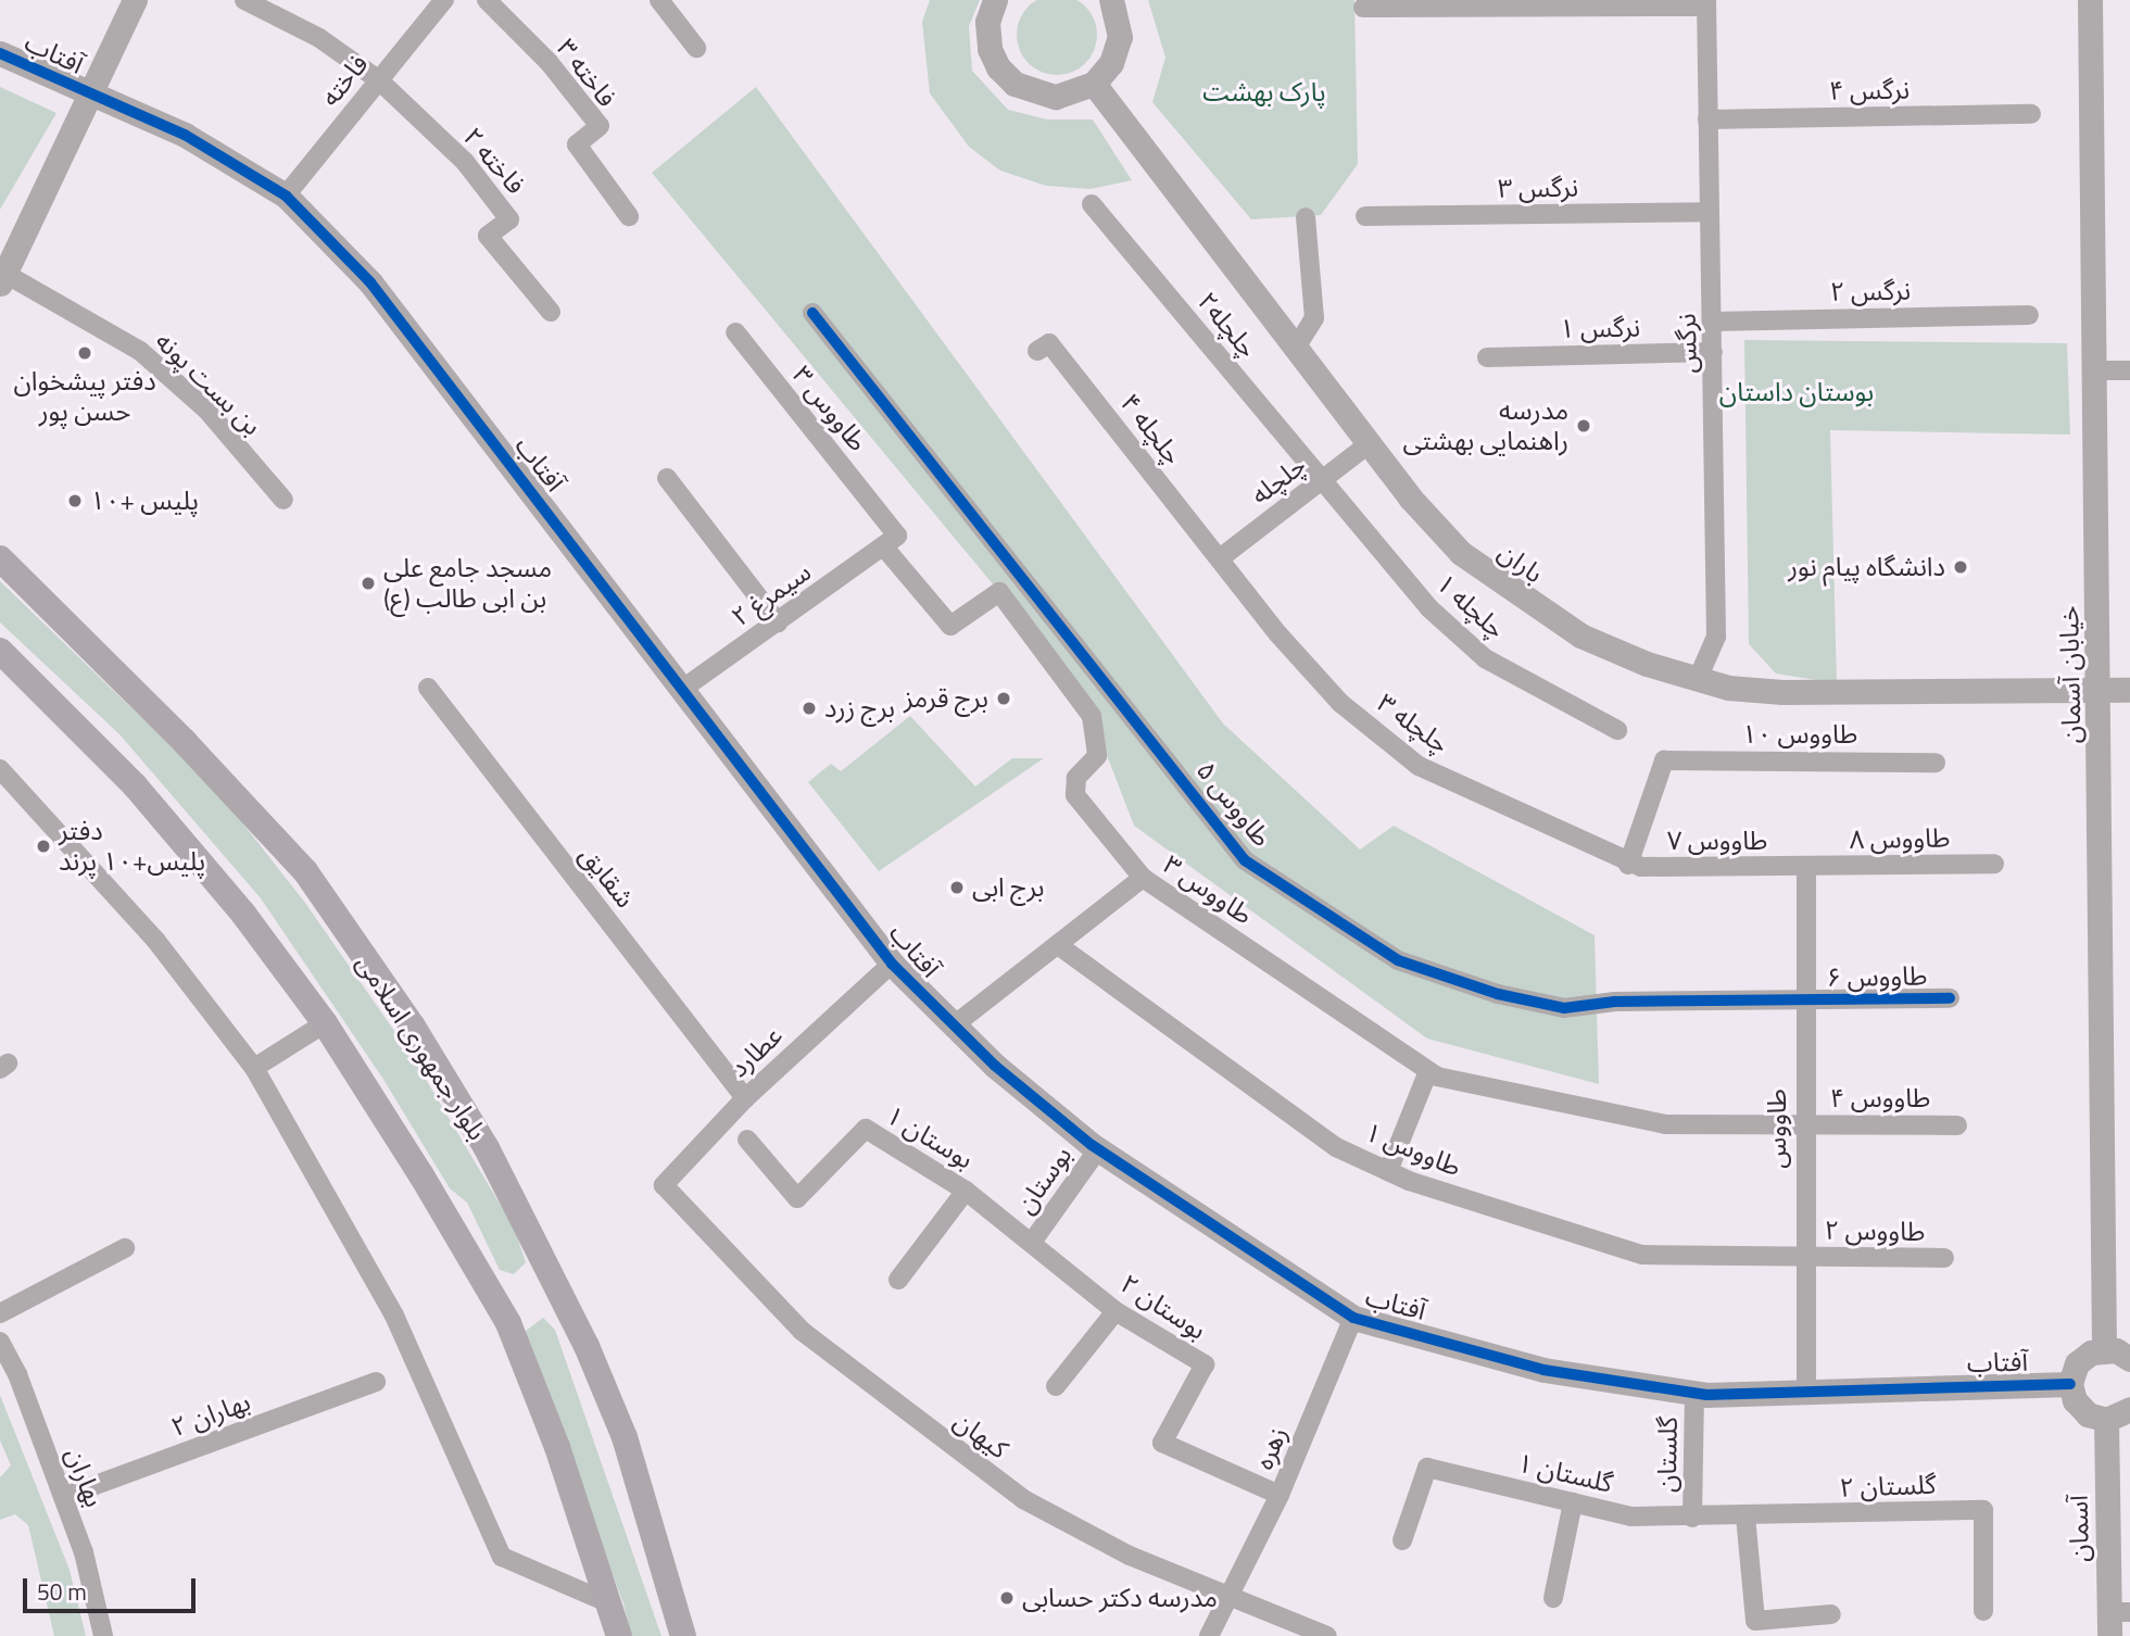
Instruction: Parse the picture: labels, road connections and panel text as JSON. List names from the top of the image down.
{
  "streets": {
    "main road": ["بلوار جمهوری اسلامی"],
    "street": [
      "آفتاب",
      "فاخته ۳",
      "فاخته",
      "نرگس ۴",
      "فاخته ۲",
      "نرگس ۳",
      "نرگس ۲",
      "چلچله۲",
      "نرگس ۱",
      "نرگس",
      "بن بست پونه",
      "طاووس ۳",
      "چلچله ۴",
      "چلچله",
      "باران",
      "سیمرغ ۲",
      "چلچله ۱",
      "خیابان آسمان",
      "چلچله ۳",
      "طاووس ۱۰",
      "طاووس ۵",
      "طاووس ۸",
      "طاووس ۷",
      "شقایق",
      "طاووس ۶",
      "عطارد",
      "طاووس ۴",
      "طاووس",
      "بوستان ۱",
      "طاووس ۱",
      "بوستان",
      "طاووس ۲",
      "بوستان ۲",
      "بهاران ۲",
      "کیهان",
      "زهره",
      "گلستان",
      "گلستان ۱",
      "بهاران",
      "گلستان ۲",
      "آسمان"
    ]
  },
  "crossings": [
    ["آفتاب", "فاخته"],
    ["آفتاب", "سیمرغ ۲"],
    ["آفتاب", "عطارد"],
    ["آفتاب", "طاووس"],
    ["آفتاب", "بوستان"],
    ["آفتاب", "زهره"],
    ["آفتاب", "گلستان"],
    ["فاخته", "فاخته ۲"],
    ["نرگس ۴", "نرگس"],
    ["نرگس ۳", "نرگس"],
    ["نرگس ۲", "نرگس"],
    ["چلچله۲", "چلچله"],
    ["چلچله۲", "چلچله ۱"],
    ["نرگس ۱", "نرگس"],
    ["نرگس", "باران"],
    ["طاووس ۳", "سیمرغ ۲"],
    ["طاووس ۳", "طاووس ۴"],
    ["طاووس ۳", "طاووس"],
    ["چلچله ۴", "چلچله"],
    ["چلچله ۴", "چلچله ۳"],
    ["چلچله", "باران"],
    ["چلچله", "چلچله ۱"],
    ["چلچله", "چلچله ۳"],
    ["باران", "خیابان آسمان"],
    ["چلچله ۳", "طاووس ۱۰"],
    ["چلچله ۳", "طاووس ۷"],
    ["طاووس ۱۰", "طاووس ۷"],
    ["طاووس ۵", "طاووس ۶"],
    ["طاووس ۵", "طاووس"],
    ["طاووس ۸", "طاووس ۷"],
    ["طاووس ۸", "طاووس"],
    ["طاووس ۷", "طاووس"],
    ["شقایق", "عطارد"],
    ["طاووس ۶", "طاووس"],
    ["عطارد", "کیهان"],
    ["طاووس ۴", "طاووس"],
    ["طاووس", "طاووس ۱"],
    ["طاووس", "طاووس ۲"],
    ["بوستان ۱", "بوستان"],
    ["بوستان ۱", "بوستان ۲"],
    ["طاووس ۱", "طاووس ۲"],
    ["بوستان", "بوستان ۲"],
    ["بوستان ۲", "زهره"],
    ["بهاران ۲", "بهاران"],
    ["کیهان", "زهره"],
    ["گلستان", "گلستان ۱"],
    ["گلستان", "گلستان ۲"],
    ["گلستان ۱", "گلستان ۲"]
  ],
  "parks": ["پارک بهشت", "بوستان داستان"],
  "places": [
    "دفتر پیشخوان حسن پور",
    "مدرسه راهنمایی بهشتی",
    "پلیس +۱۰",
    "دانشگاه پیام نور",
    "مسجد جامع علی بن ابی طالب (ع)",
    "برج قرمز",
    "برج زرد",
    "دفتر پلیس+۱۰ پرند",
    "برج ابی",
    "مدرسه دکتر حسابی"
  ],
  "scale_bar": "50 m"
}
